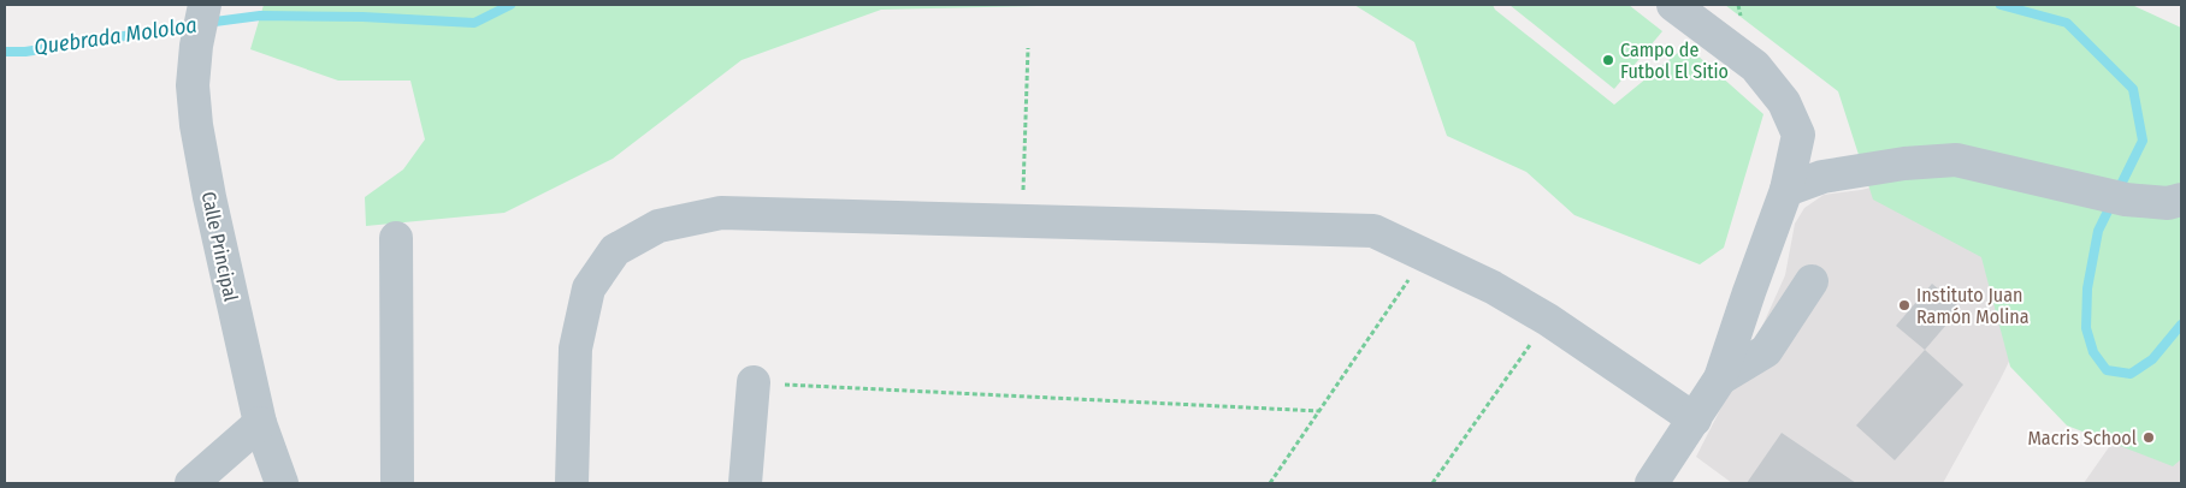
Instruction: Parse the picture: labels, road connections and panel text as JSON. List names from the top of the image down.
{
  "streets": {
    "street": ["Calle Principal"]
  },
  "water": ["Quebrada Mololoa"],
  "places": ["Campo de Futbol El Sitio", "Instituto Juan Ramón Molina", "Macris School"]
}
